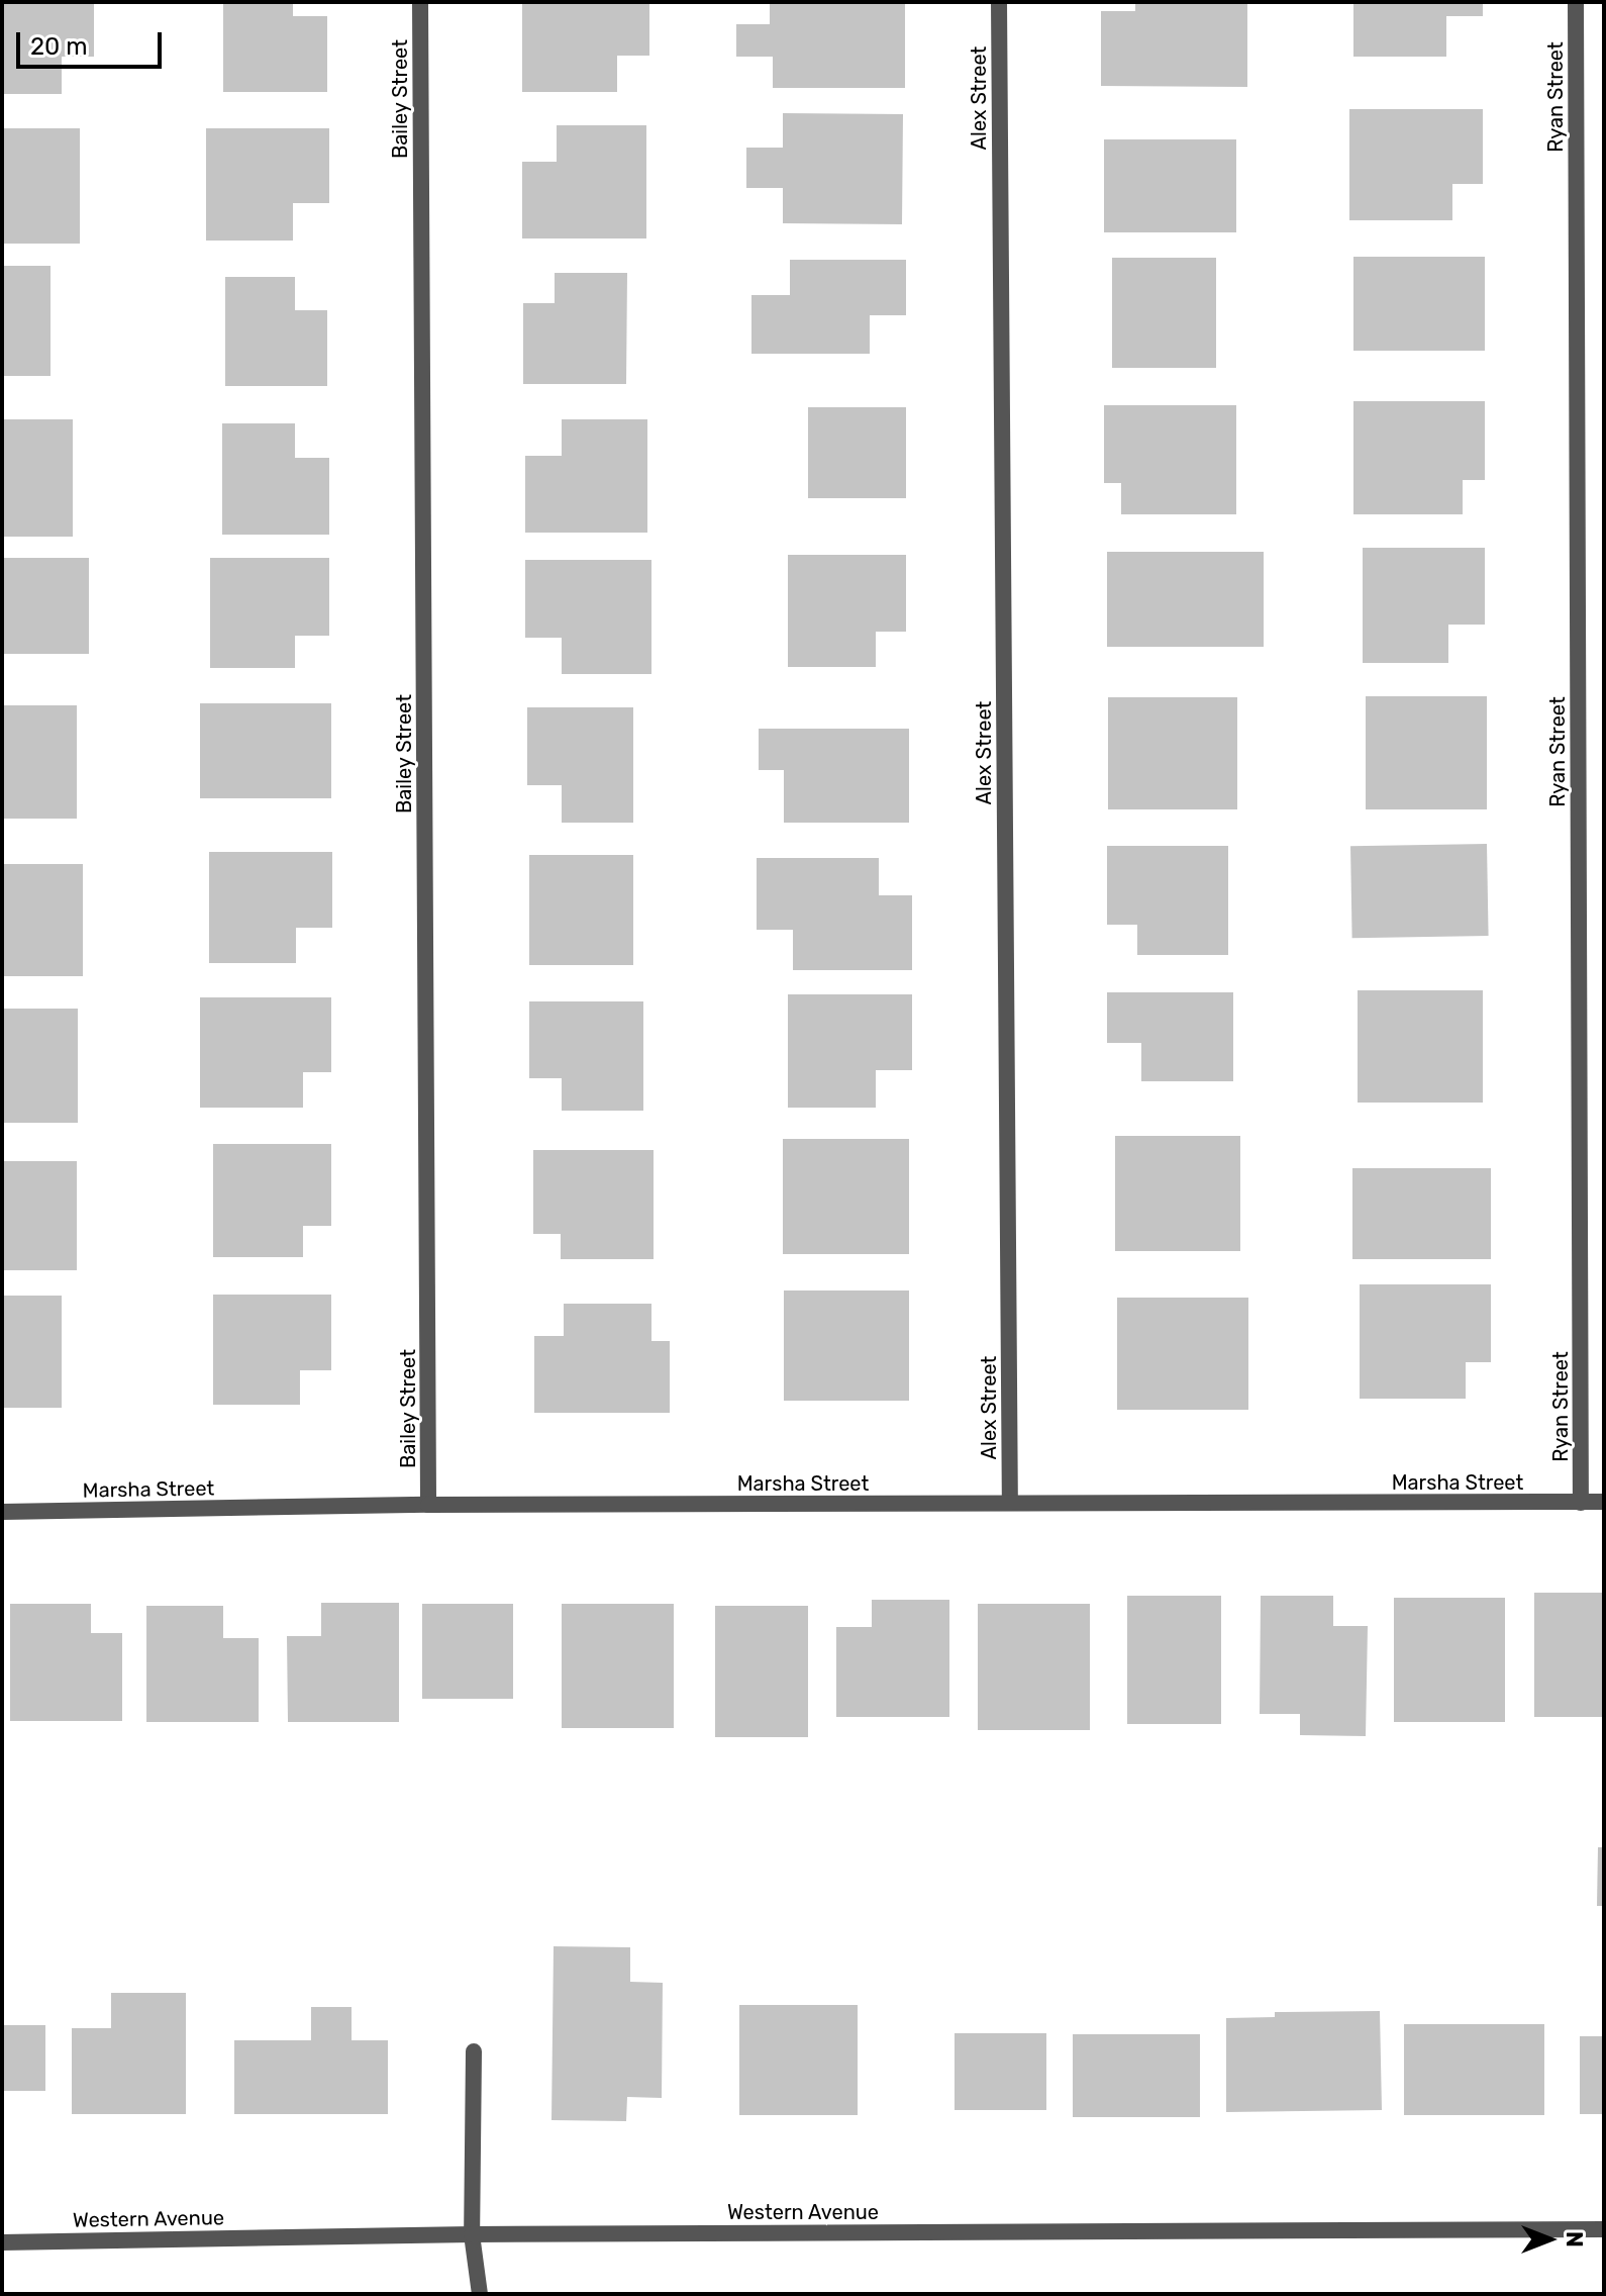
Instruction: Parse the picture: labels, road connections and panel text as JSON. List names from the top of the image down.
{
  "streets": {
    "street": [
      "Ryan Street",
      "Alex Street",
      "Bailey Street",
      "Marsha Street",
      "Western Avenue"
    ]
  },
  "crossings": [
    ["Ryan Street", "Marsha Street"],
    ["Alex Street", "Marsha Street"],
    ["Bailey Street", "Marsha Street"]
  ],
  "scale_bar": "20 m",
  "north": "right"
}
